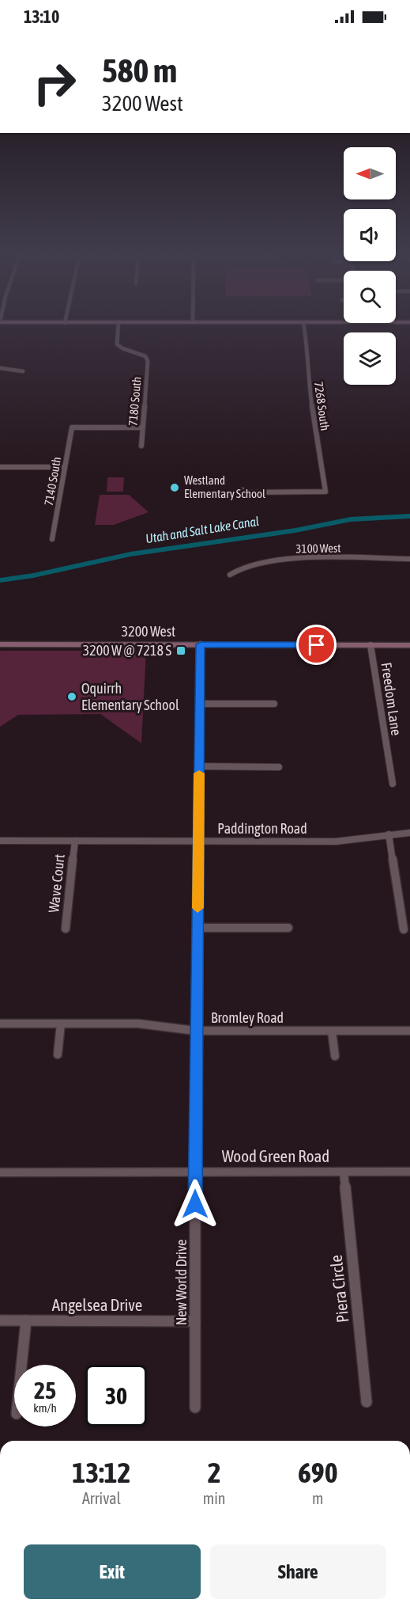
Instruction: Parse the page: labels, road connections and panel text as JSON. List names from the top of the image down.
{
  "streets": {
    "main road": ["3200 West"],
    "street": [
      "7180 South",
      "7268 South",
      "7140 South",
      "3100 West",
      "Freedom Lane",
      "Paddington Road",
      "Wave Court",
      "Bromley Road",
      "Wood Green Road",
      "New World Drive",
      "Piera Circle",
      "Angelsea Drive"
    ]
  },
  "crossings": [
    ["7180 South", "7140 South"],
    ["3200 West", "Freedom Lane"],
    ["3200 West", "New World Drive"],
    ["Paddington Road", "Wave Court"],
    ["Paddington Road", "New World Drive"],
    ["Bromley Road", "New World Drive"],
    ["Wood Green Road", "New World Drive"],
    ["Wood Green Road", "Piera Circle"],
    ["New World Drive", "Angelsea Drive"]
  ],
  "water": ["Utah and Salt Lake Canal"],
  "places": {
    "other": ["Westland Elementary School", "Oquirrh Elementary School"],
    "transit": ["3200 W @ 7218 S"]
  },
  "north": "left",
  "page": {
    "status": "13:10",
    "turn": ["580 m", "3200 West"],
    "speed": "25 km/h",
    "limit": "30",
    "eta": [
      "13:12",
      "Arrival",
      "2",
      "min",
      "690",
      "m"
    ],
    "buttons": ["Exit", "Share"]
  }
}
